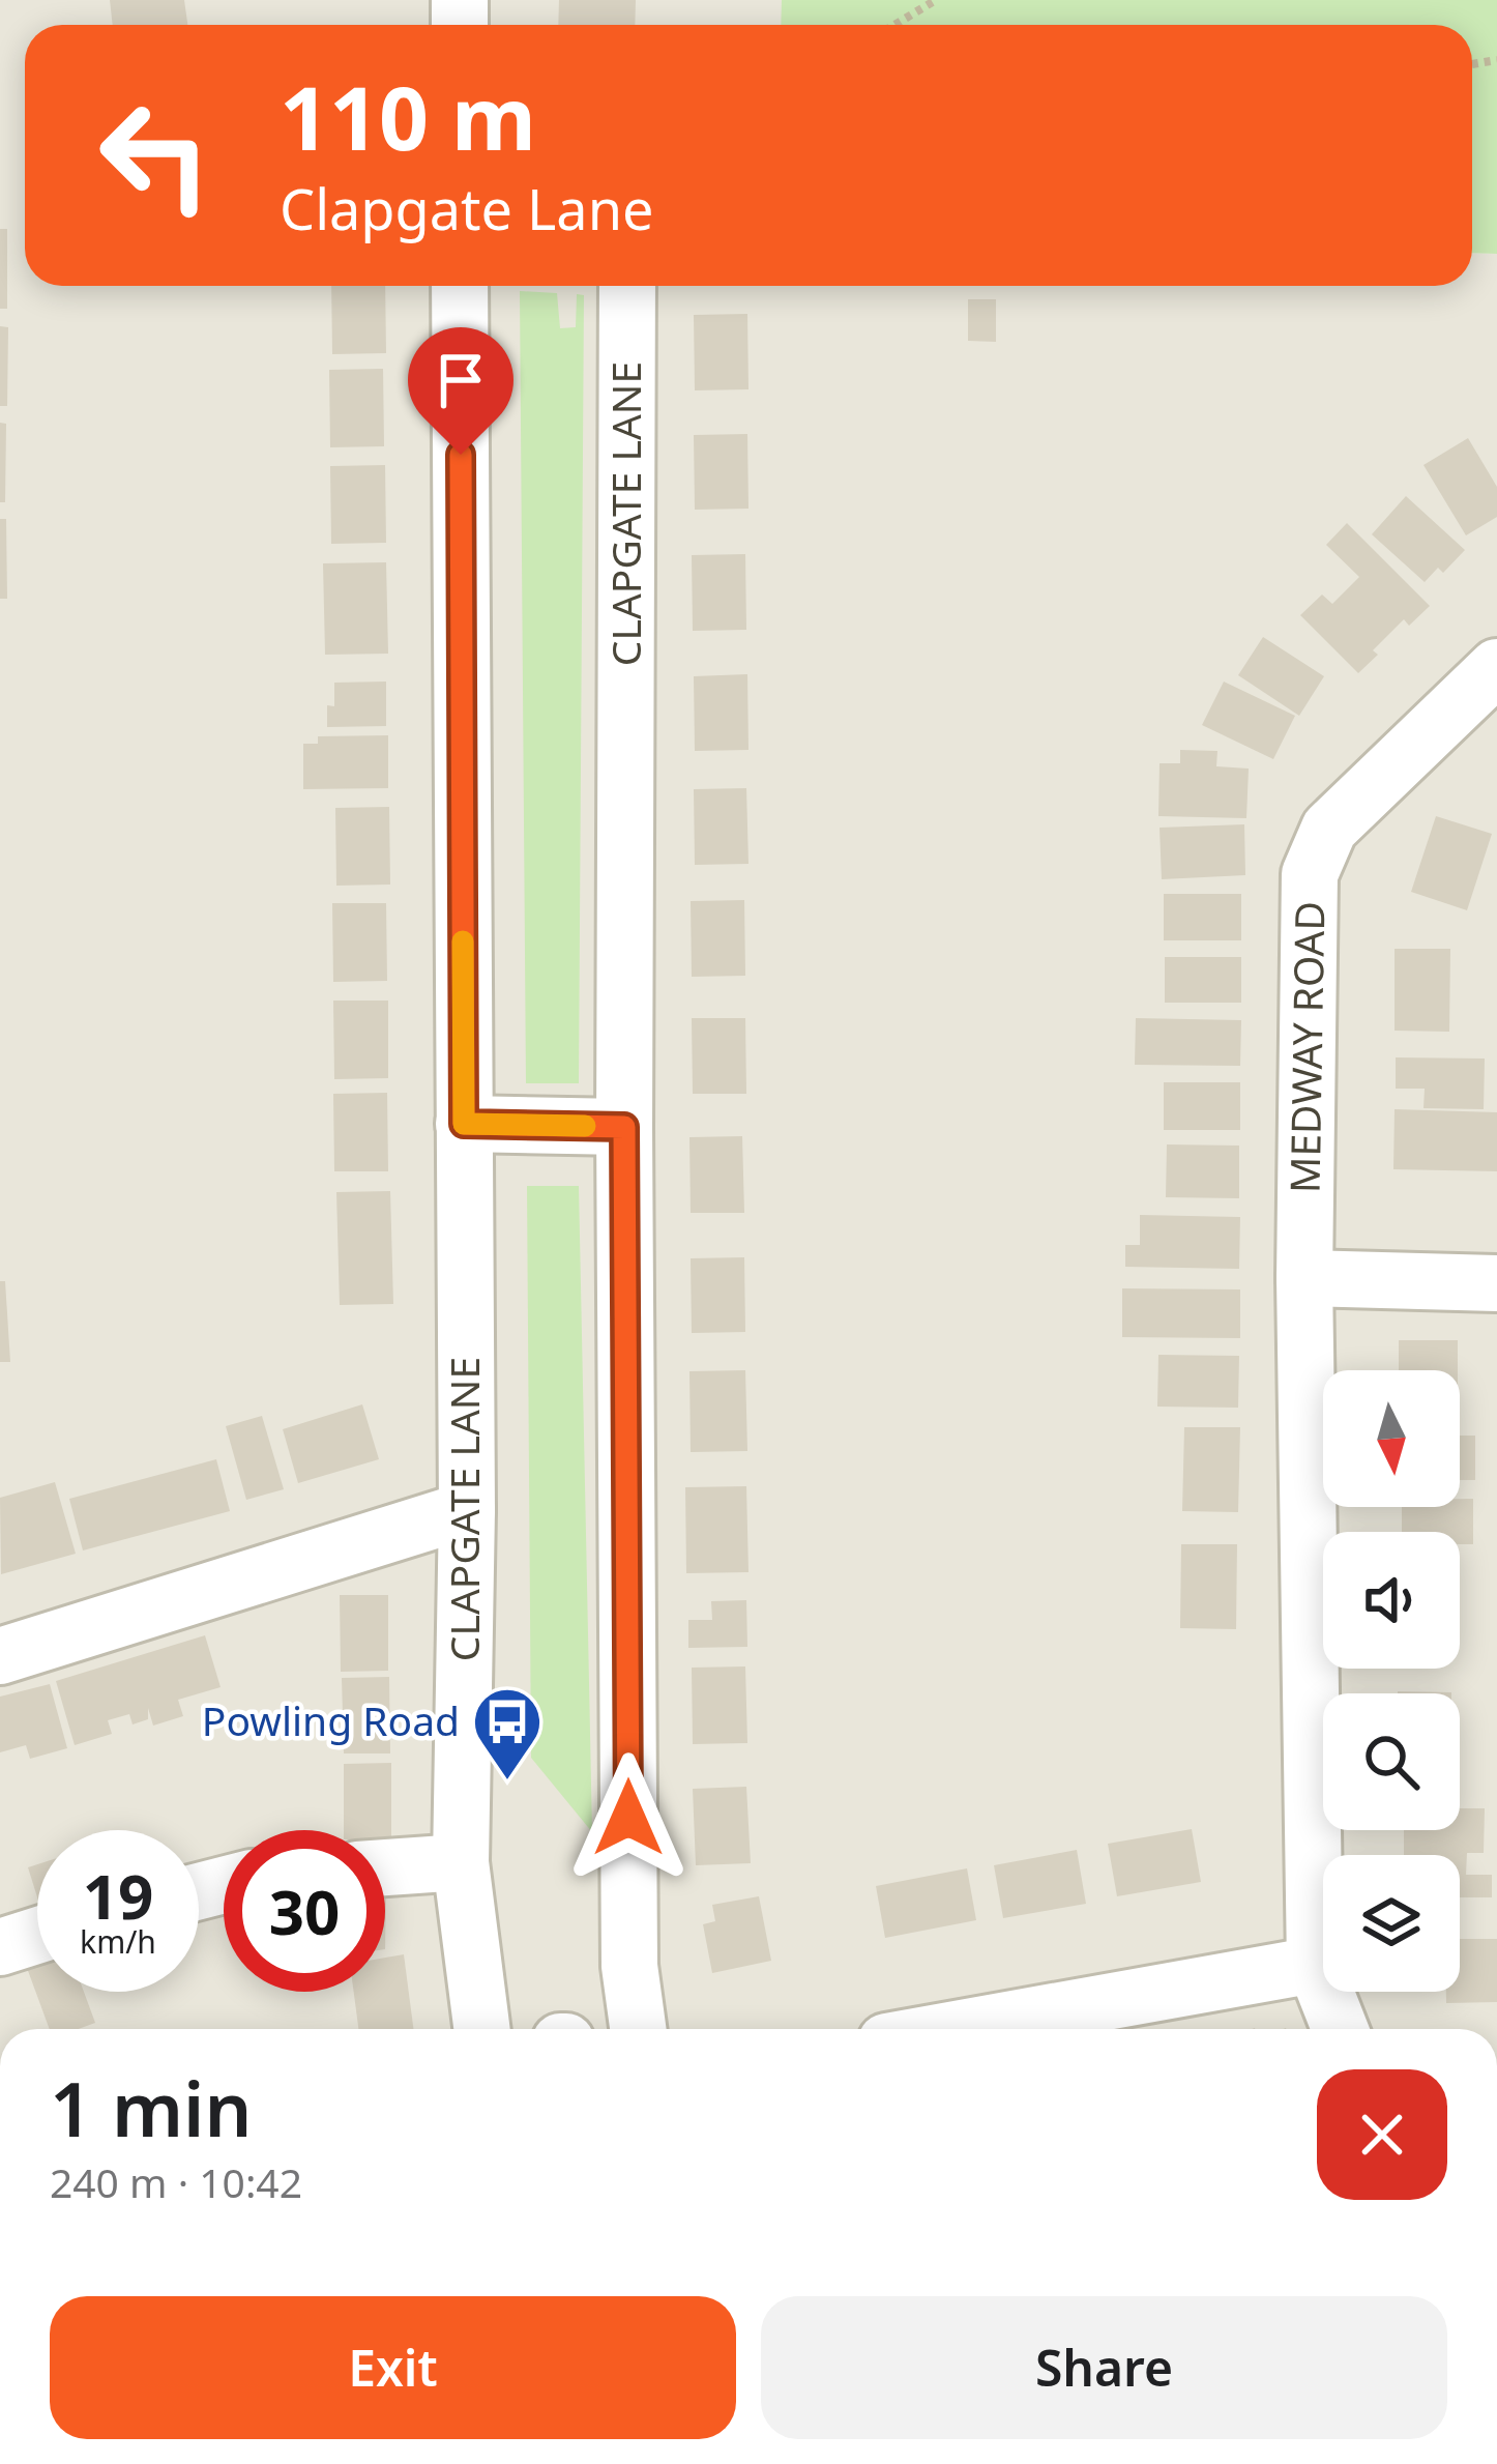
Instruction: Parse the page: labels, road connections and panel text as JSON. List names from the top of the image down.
{
  "streets": {
    "street": ["CLAPGATE LANE", "MEDWAY ROAD"]
  },
  "places": {
    "bus stop": ["Powling Road"]
  },
  "north": "bottom",
  "page": {
    "turn": ["110 m", "Clapgate Lane"],
    "speed": "19 km/h",
    "limit": "30",
    "heading": ["1 min", "240 m · 10:42"],
    "buttons": ["Exit", "Share"]
  }
}
